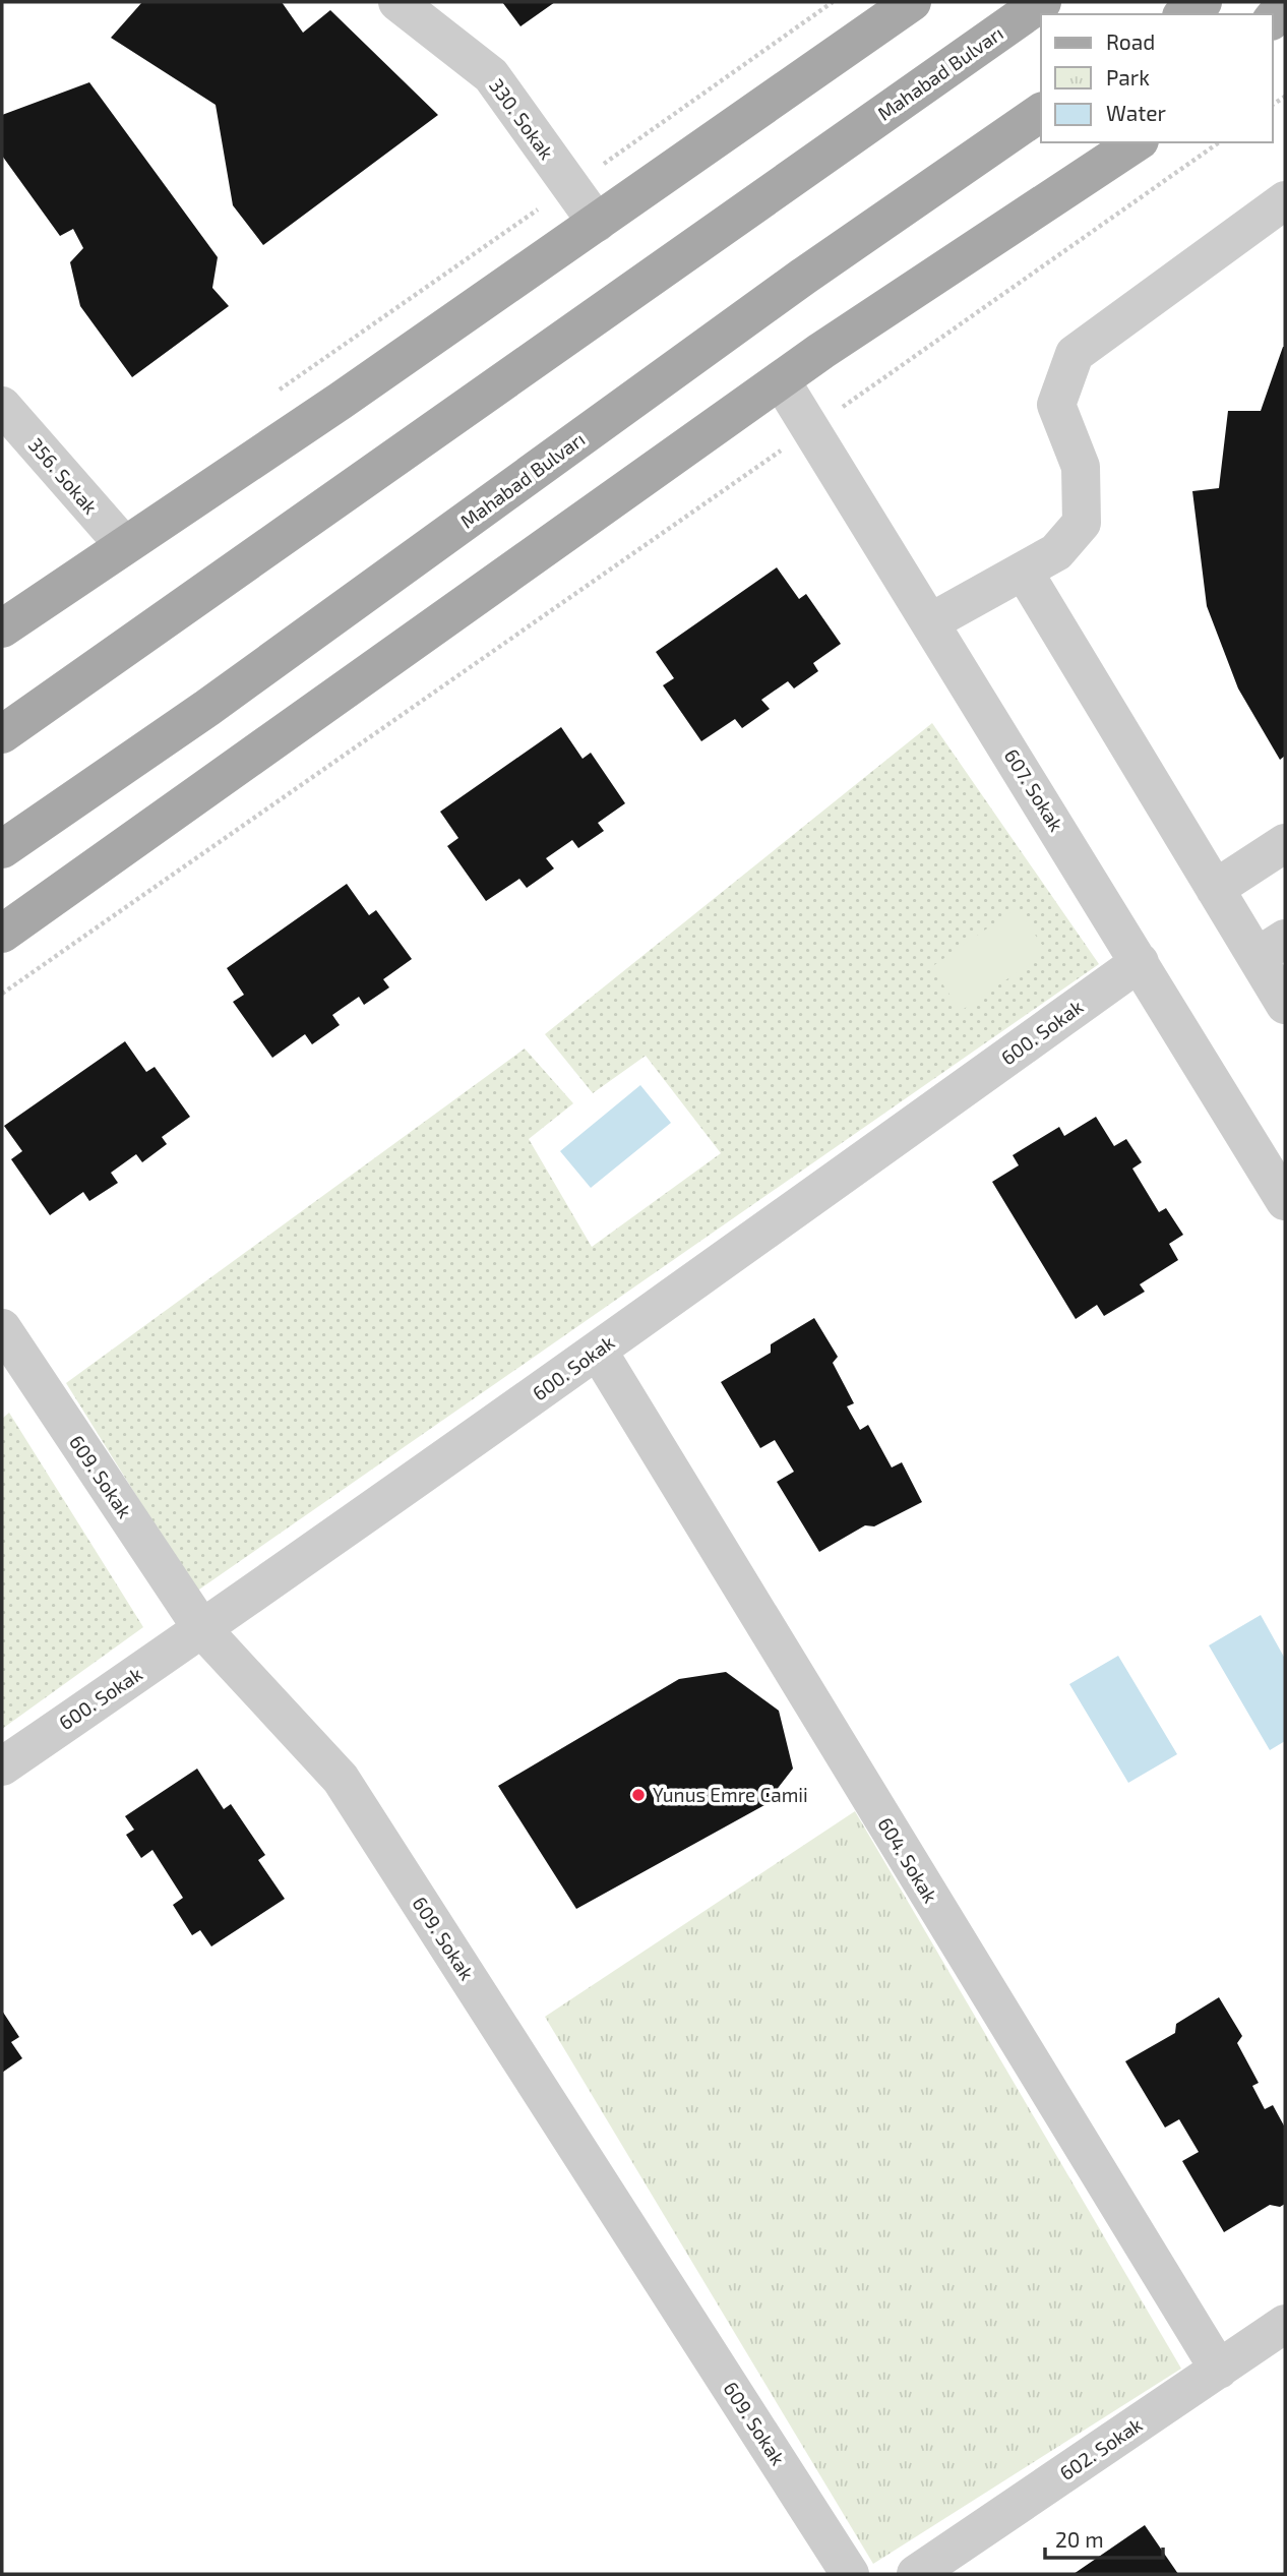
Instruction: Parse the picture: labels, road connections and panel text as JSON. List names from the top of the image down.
{
  "streets": {
    "main road": ["Mahabad Bulvarı"],
    "street": [
      "330. Sokak",
      "356. Sokak",
      "607. Sokak",
      "600. Sokak",
      "609. Sokak",
      "604. Sokak",
      "602. Sokak"
    ]
  },
  "crossings": [
    ["607. Sokak", "600. Sokak"],
    ["600. Sokak", "609. Sokak"],
    ["600. Sokak", "604. Sokak"],
    ["604. Sokak", "602. Sokak"]
  ],
  "places": ["Yunus Emre Camii"],
  "legend": ["Road", "Park", "Water"],
  "scale_bar": "20 m"
}
